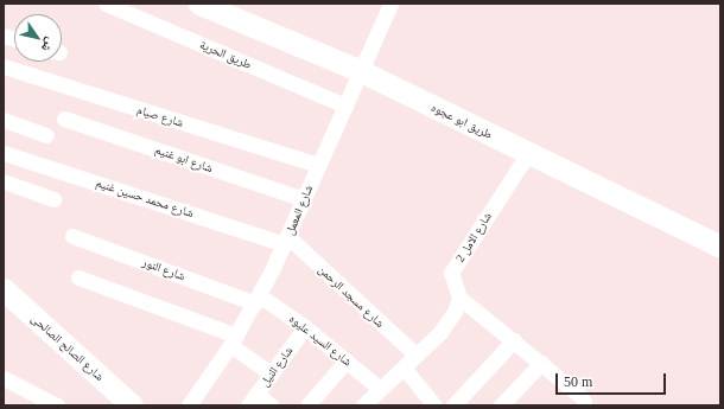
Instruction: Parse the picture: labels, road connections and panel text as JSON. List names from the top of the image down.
{
  "streets": {
    "street": [
      "طريق الحرية",
      "شارع صيام",
      "طريق ابو عجوه",
      "شارع ابو غنيم",
      "شارع محمد حسين غنيم",
      "شارع المعمل",
      "شارع الامل 2",
      "شارع النور",
      "شارع مسجد الرحمن",
      "شارع السيد عليوه",
      "شارع الصالح الصالحى",
      "شارع النيل"
    ]
  },
  "crossings": [
    ["طريق الحرية", "شارع المعمل"],
    ["شارع صيام", "شارع المعمل"],
    ["طريق ابو عجوه", "شارع المعمل"],
    ["طريق ابو عجوه", "شارع الامل 2"],
    ["شارع ابو غنيم", "شارع المعمل"],
    ["شارع محمد حسين غنيم", "شارع المعمل"],
    ["شارع محمد حسين غنيم", "شارع مسجد الرحمن"],
    ["شارع المعمل", "شارع النور"],
    ["شارع المعمل", "شارع مسجد الرحمن"],
    ["شارع المعمل", "شارع السيد عليوه"],
    ["شارع النور", "شارع السيد عليوه"],
    ["شارع السيد عليوه", "شارع النيل"]
  ],
  "scale_bar": "50 m",
  "north": "bottom right"
}
